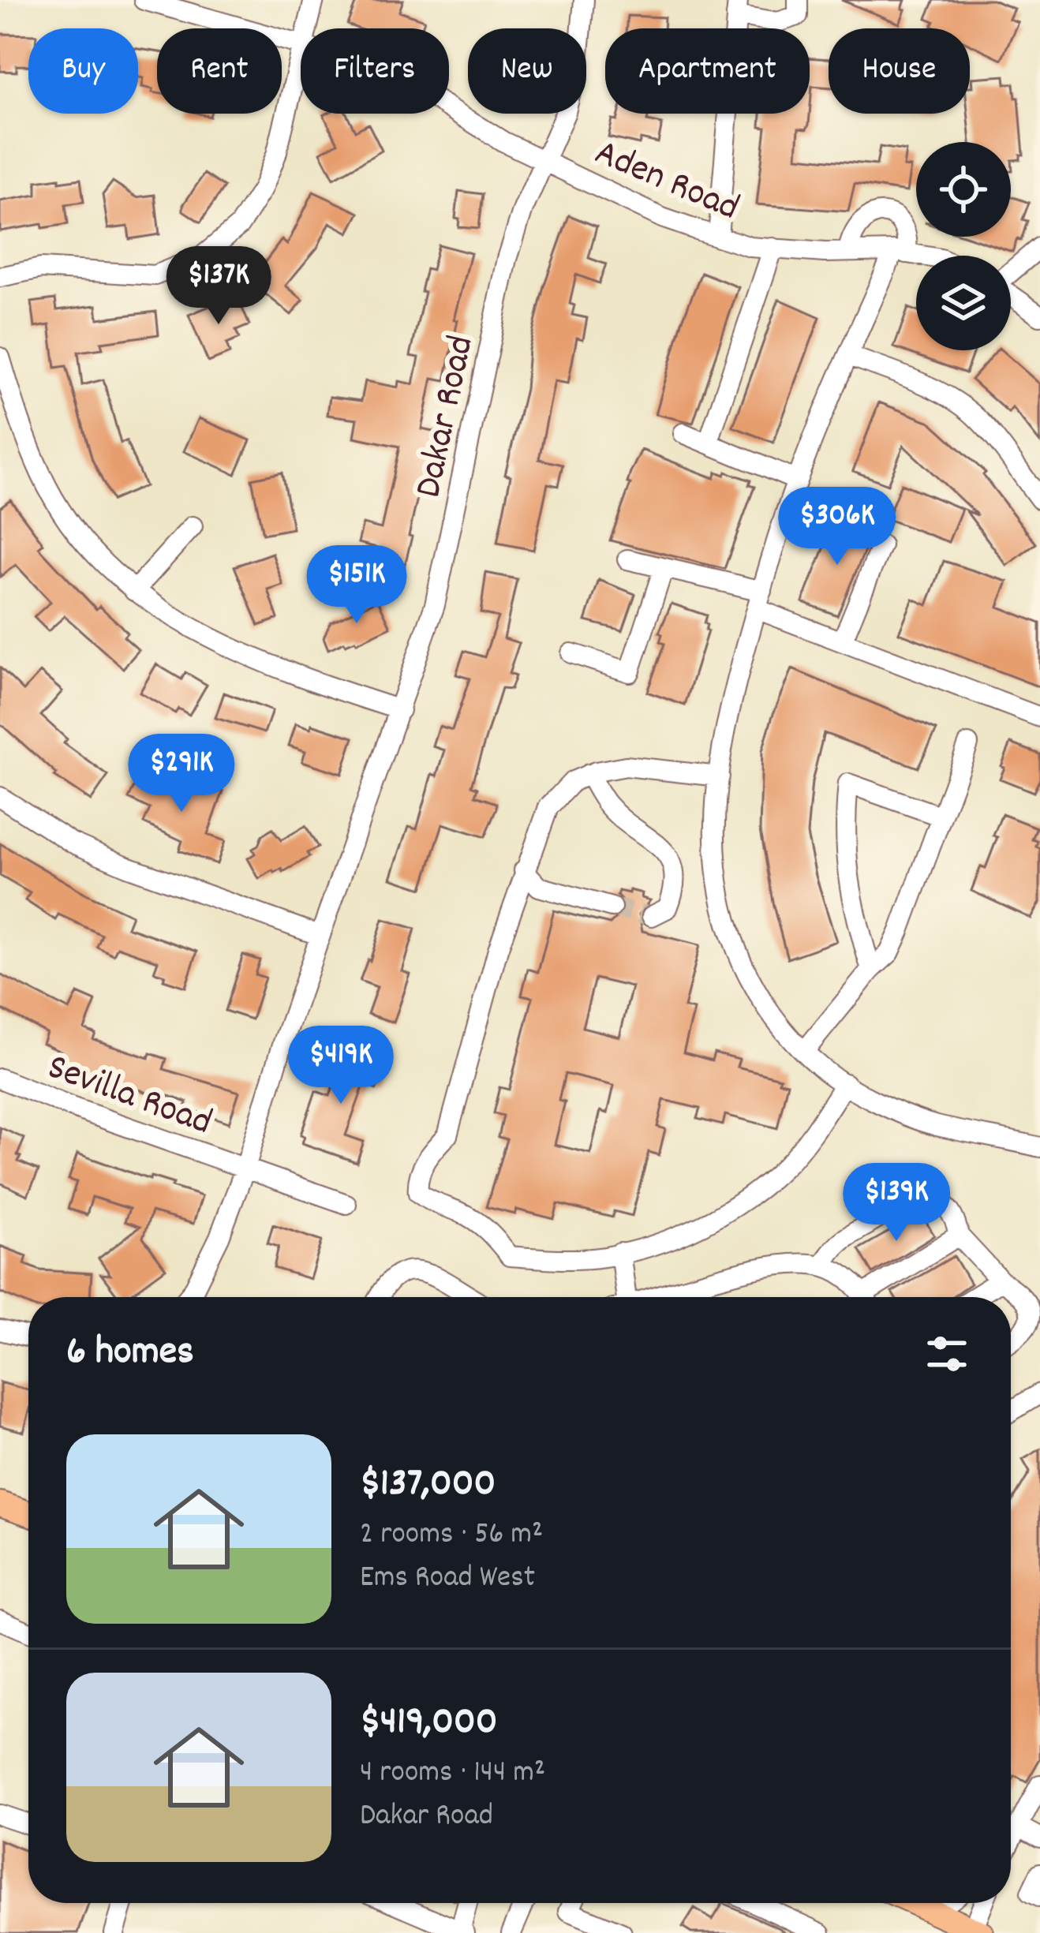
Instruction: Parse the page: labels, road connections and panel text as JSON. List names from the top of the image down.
{
  "streets": {
    "street": ["Aden Road", "Dakar Road", "Sevilla Road"]
  },
  "crossings": [
    ["Aden Road", "Dakar Road"],
    ["Dakar Road", "Sevilla Road"]
  ],
  "page": {
    "chip": [
      "Buy",
      "Rent",
      "Filters",
      "New",
      "Apartment",
      "House"
    ],
    "price": [
      "$137K",
      "$306K",
      "$151K",
      "$291K",
      "$419K",
      "$139K"
    ],
    "heading": "6 homes",
    "list": [
      {
        "name": "$137,000",
        "note": "2 rooms · 56 m² · Ems Road West"
      },
      {
        "name": "$419,000",
        "note": "4 rooms · 144 m² · Dakar Road"
      }
    ]
  }
}
